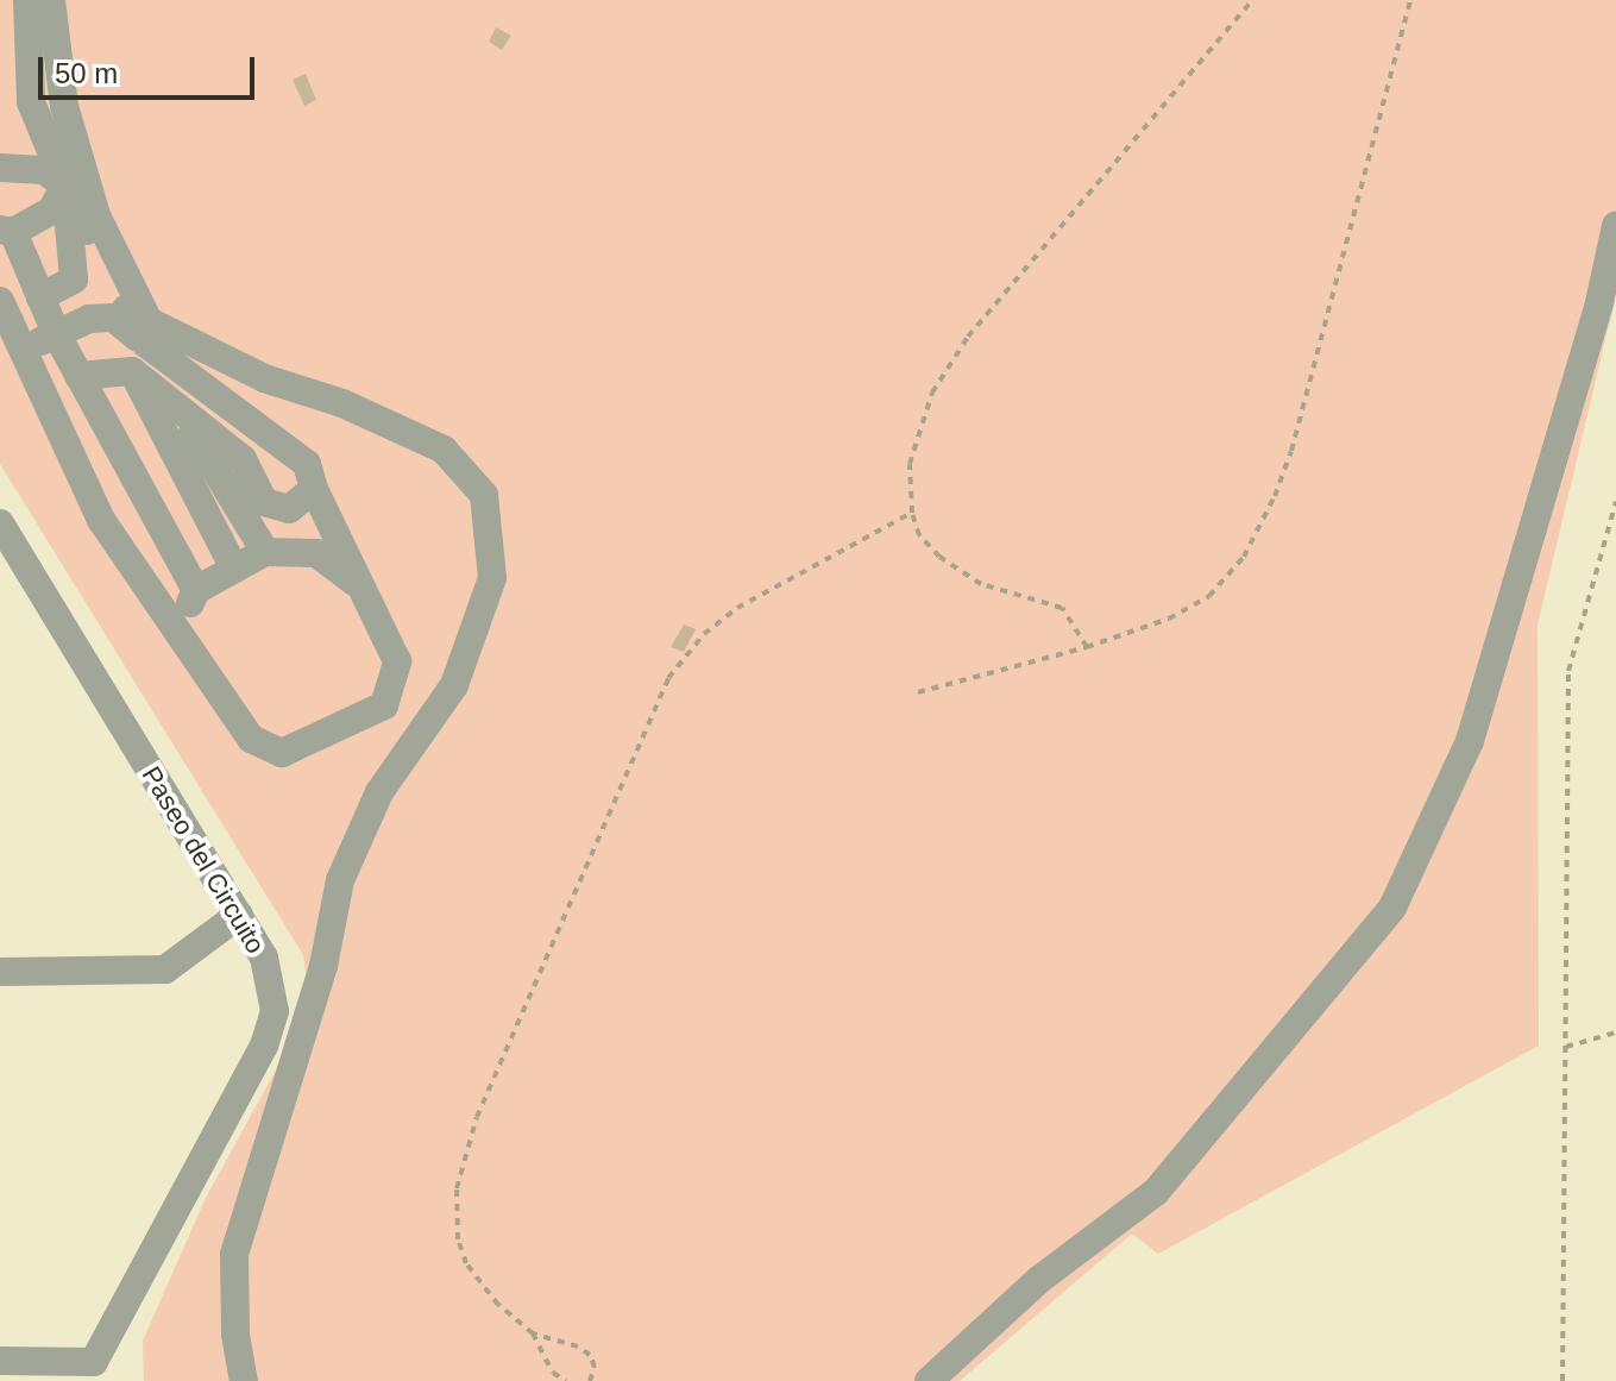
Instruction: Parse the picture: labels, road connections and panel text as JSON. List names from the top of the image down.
{
  "streets": {
    "street": ["Paseo del Circuito"]
  },
  "scale_bar": "50 m"
}
